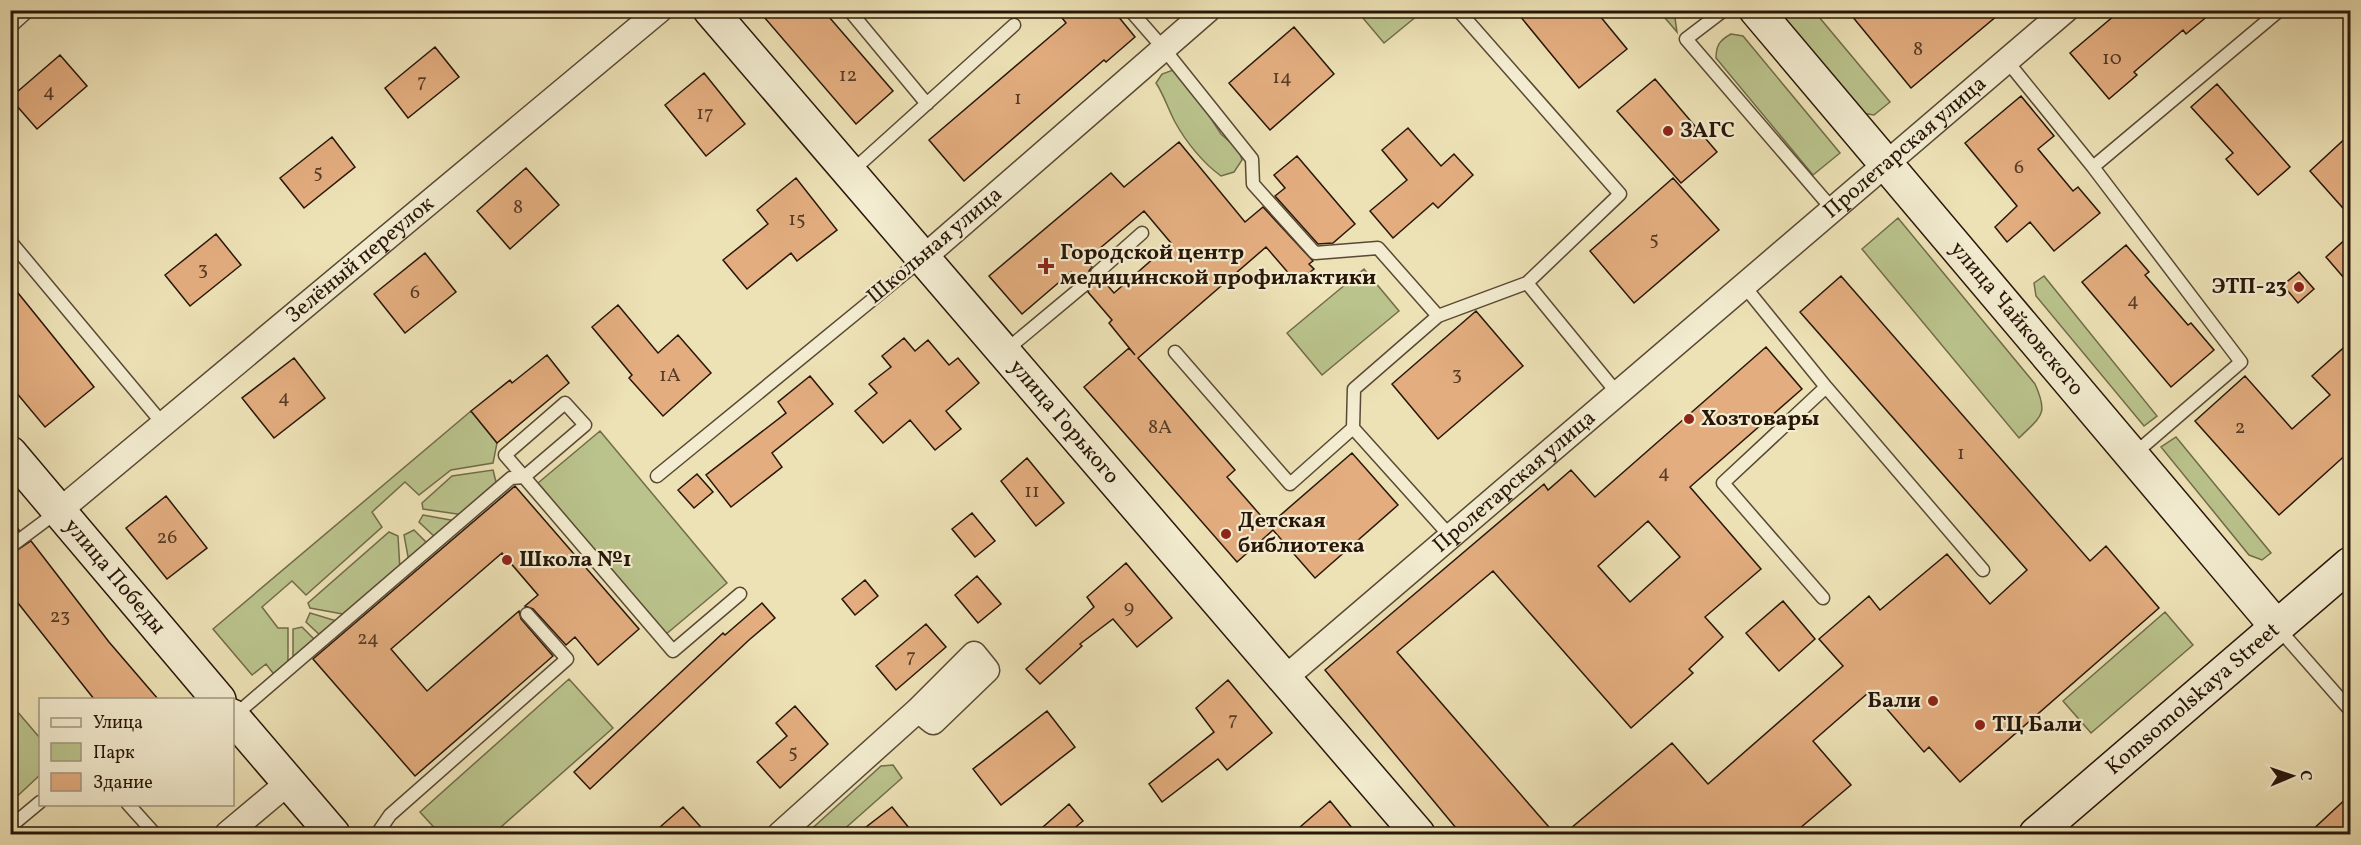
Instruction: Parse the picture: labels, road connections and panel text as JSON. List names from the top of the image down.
{
  "streets": {
    "street": [
      "Пролетарская улица",
      "Школьная улица",
      "Зелёный переулок",
      "улица Чайковского",
      "улица Горького",
      "улица Победы",
      "Komsomolskaya Street"
    ]
  },
  "crossings": [
    ["Пролетарская улица", "улица Чайковского"],
    ["Пролетарская улица", "улица Горького"],
    ["Школьная улица", "улица Горького"],
    ["Зелёный переулок", "улица Победы"],
    ["улица Чайковского", "Komsomolskaya Street"]
  ],
  "places": {
    "other": [
      "ЗАГС",
      "ЭТП-23",
      "Хозтовары",
      "Детская библиотека",
      "Школа №1",
      "Бали",
      "ТЦ Бали"
    ],
    "health": ["Городской центр медицинской профилактики"]
  },
  "house_numbers": [
    "8",
    "10",
    "12",
    "14",
    "7",
    "4",
    "1",
    "17",
    "6",
    "5",
    "8",
    "15",
    "5",
    "3",
    "6",
    "4",
    "3",
    "1А",
    "4",
    "8А",
    "2",
    "1",
    "4",
    "11",
    "26",
    "9",
    "23",
    "24",
    "7",
    "7",
    "5"
  ],
  "legend": ["Улица", "Парк", "Здание"],
  "north": "right"
}
